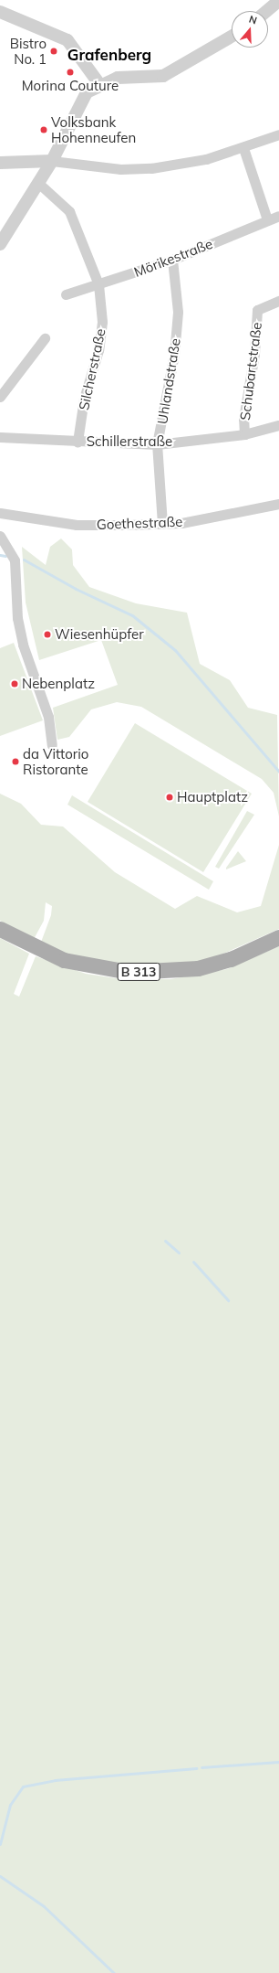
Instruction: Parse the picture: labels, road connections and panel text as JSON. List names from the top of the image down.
{
  "streets": {
    "main road": ["B 313"],
    "street": [
      "Mörikestraße",
      "Silcherstraße",
      "Schubartstraße",
      "Uhlandstraße",
      "Schillerstraße",
      "Goethestraße"
    ]
  },
  "crossings": [
    ["Mörikestraße", "Silcherstraße"],
    ["Mörikestraße", "Uhlandstraße"],
    ["Silcherstraße", "Schillerstraße"],
    ["Schubartstraße", "Schillerstraße"],
    ["Uhlandstraße", "Schillerstraße"],
    ["Uhlandstraße", "Goethestraße"]
  ],
  "districts": ["Grafenberg"],
  "places": [
    "Bistro No. 1",
    "Morina Couture",
    "Volksbank Hohenneufen",
    "Wiesenhüpfer",
    "Nebenplatz",
    "da Vittorio Ristorante",
    "Hauptplatz"
  ],
  "north": "top"
}
